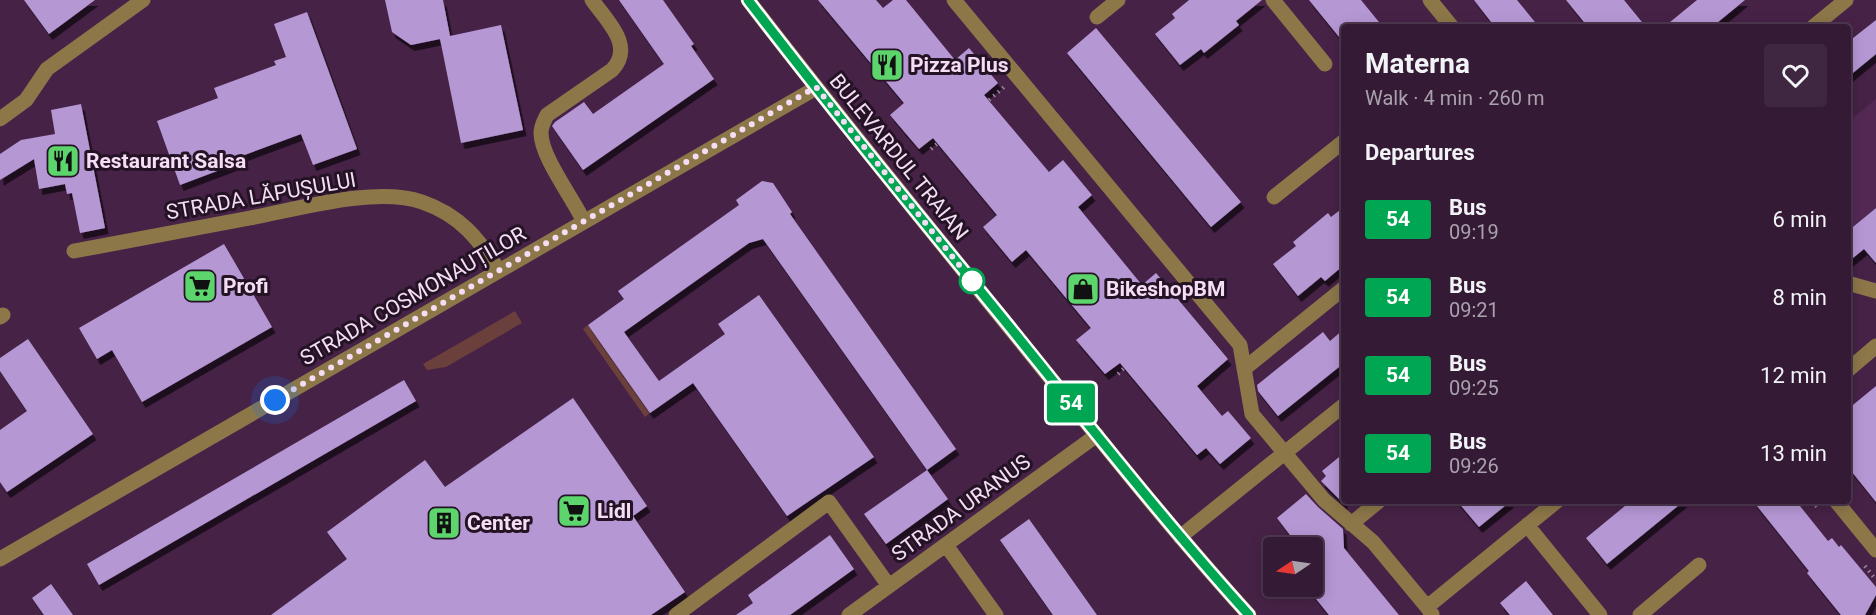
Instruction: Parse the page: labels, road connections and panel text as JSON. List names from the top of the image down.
{
  "streets": {
    "street": [
      "BULEVARDUL TRAIAN",
      "STRADA LĂPUȘULUI",
      "STRADA COSMONAUȚILOR",
      "STRADA URANUS"
    ]
  },
  "crossings": [
    ["BULEVARDUL TRAIAN", "STRADA COSMONAUȚILOR"],
    ["BULEVARDUL TRAIAN", "STRADA URANUS"],
    ["STRADA LĂPUȘULUI", "STRADA COSMONAUȚILOR"]
  ],
  "places": {
    "restaurant": ["Pizza Plus", "Restaurant Salsa"],
    "supermarket": ["Profi", "Lidl"],
    "shop": ["BikeshopBM"],
    "building": ["Center"]
  },
  "lines": ["bus line 54"],
  "north": "left",
  "page": {
    "on_map": "54",
    "heading": [
      ["Materna", "Walk · 4 min · 260 m"],
      "Departures"
    ],
    "list": [
      {
        "mark": "54",
        "name": "Bus",
        "note": "09:19",
        "value": "6 min"
      },
      {
        "mark": "54",
        "name": "Bus",
        "note": "09:21",
        "value": "8 min"
      },
      {
        "mark": "54",
        "name": "Bus",
        "note": "09:25",
        "value": "12 min"
      },
      {
        "mark": "54",
        "name": "Bus",
        "note": "09:26",
        "value": "13 min"
      }
    ]
  }
}
